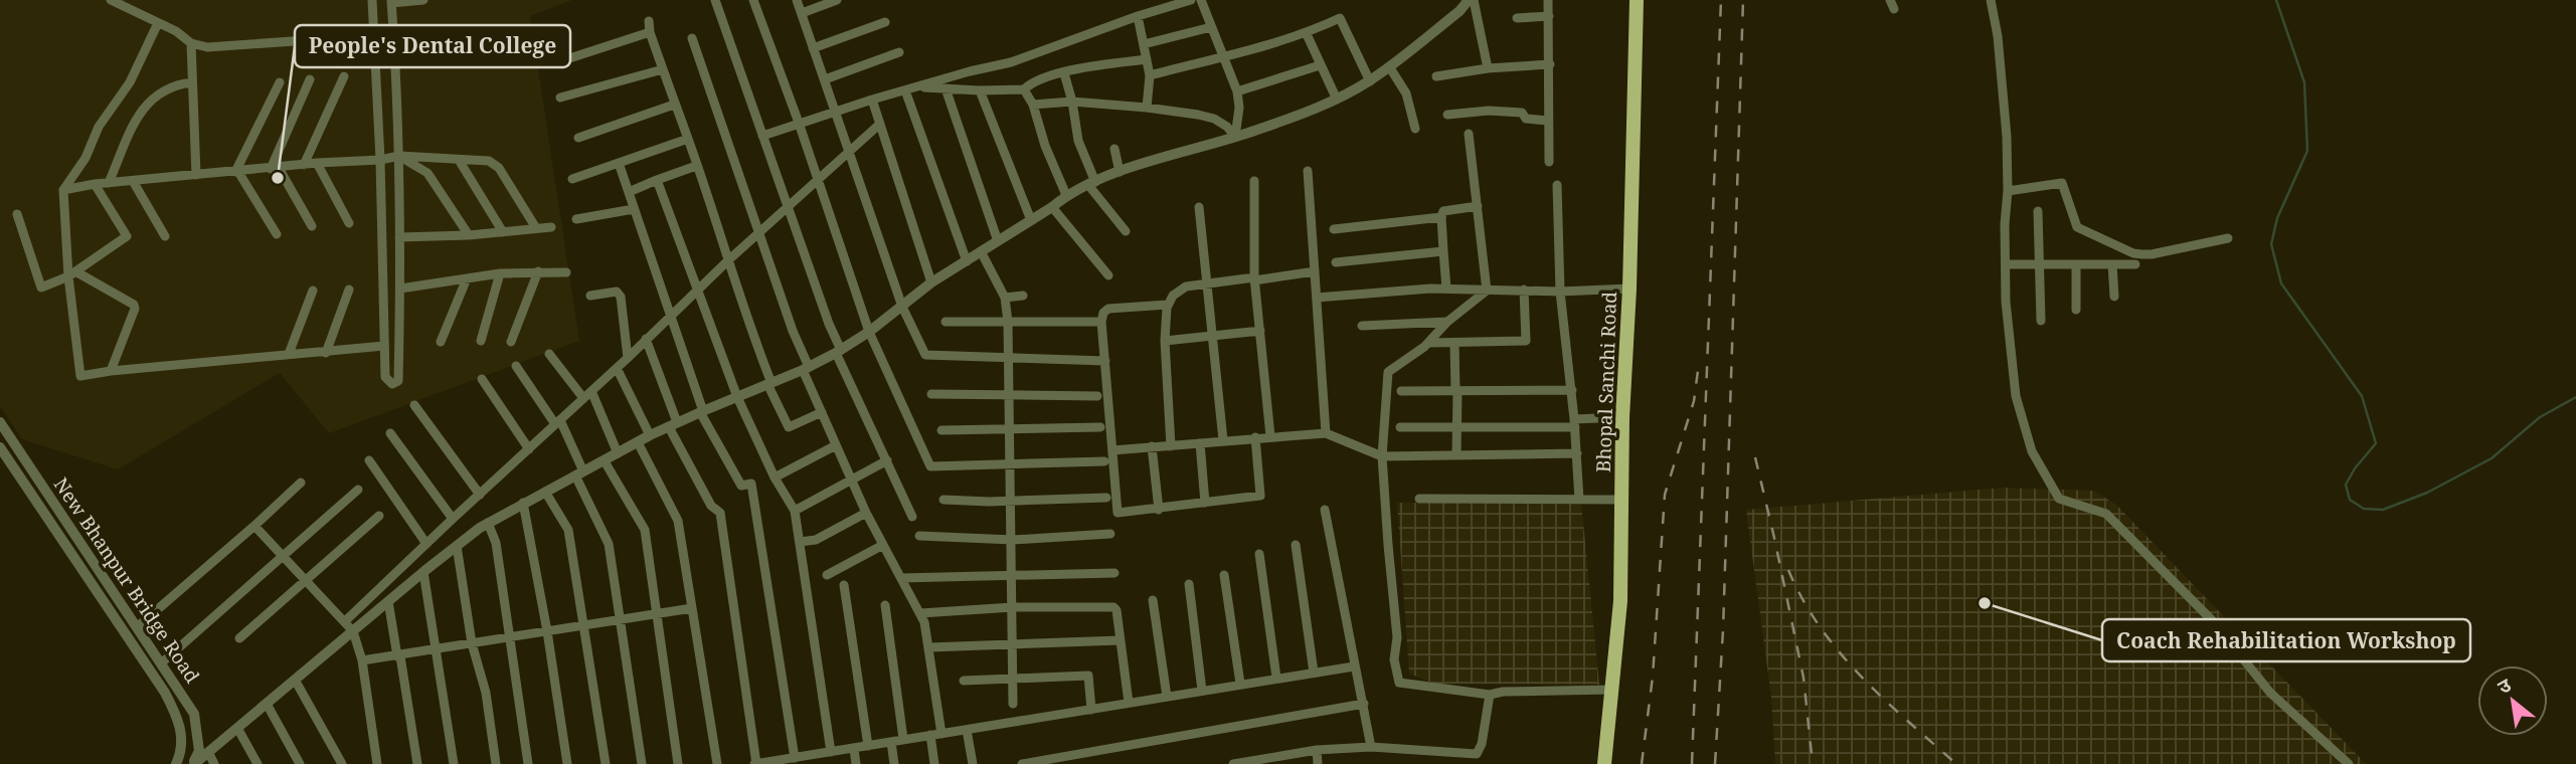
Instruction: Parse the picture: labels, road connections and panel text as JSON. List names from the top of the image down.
{
  "streets": {
    "main road": ["Bhopal Sanchi Road"],
    "street": ["New Bhanpur Bridge Road"]
  },
  "places": ["People's Dental College", "Coach Rehabilitation Workshop"],
  "north": "top left"
}
